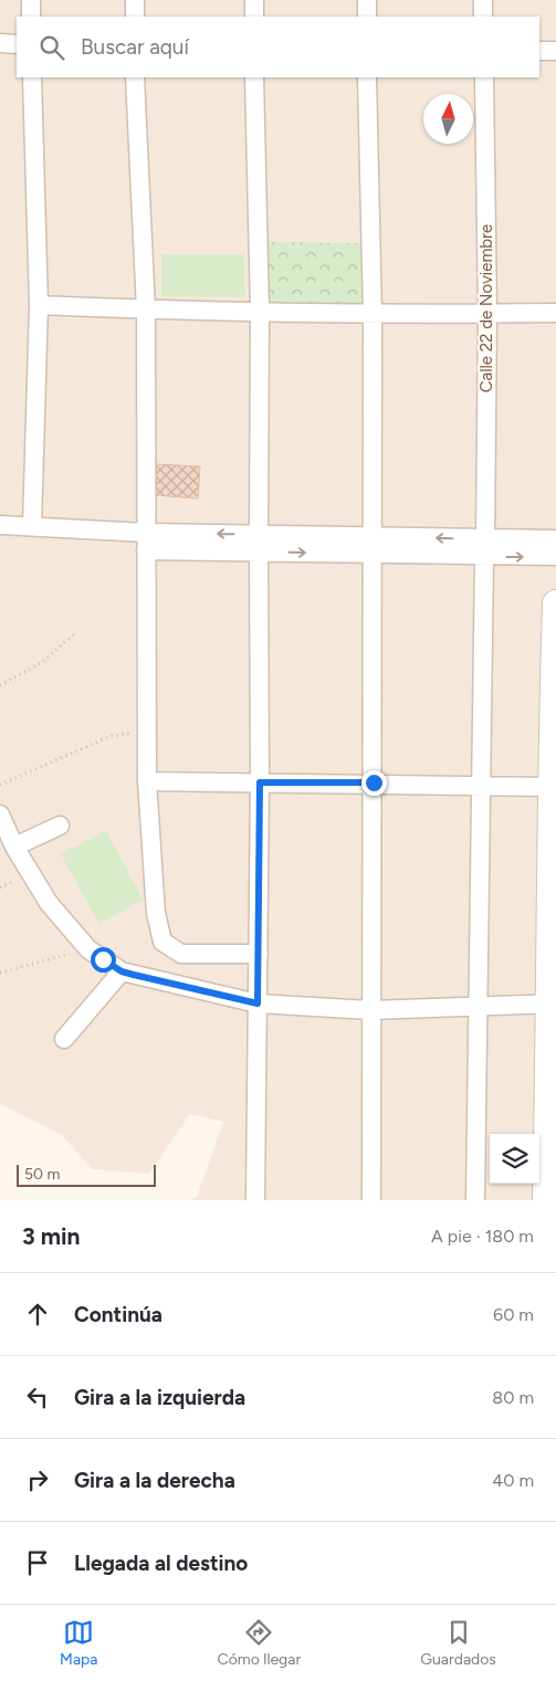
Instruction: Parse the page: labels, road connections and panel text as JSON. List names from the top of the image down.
{
  "streets": {
    "street": ["Calle 22 de Noviembre"]
  },
  "scale_bar": "50 m",
  "north": "top",
  "page": {
    "search": "Buscar aquí",
    "scale": "50 m",
    "heading": ["3 min", "A pie · 180 m"],
    "list": [
      ["Continúa", "60 m"],
      ["Gira a la izquierda", "80 m"],
      ["Gira a la derecha", "40 m"],
      "Llegada al destino"
    ],
    "nav": ["Mapa", "Cómo llegar", "Guardados"]
  }
}
